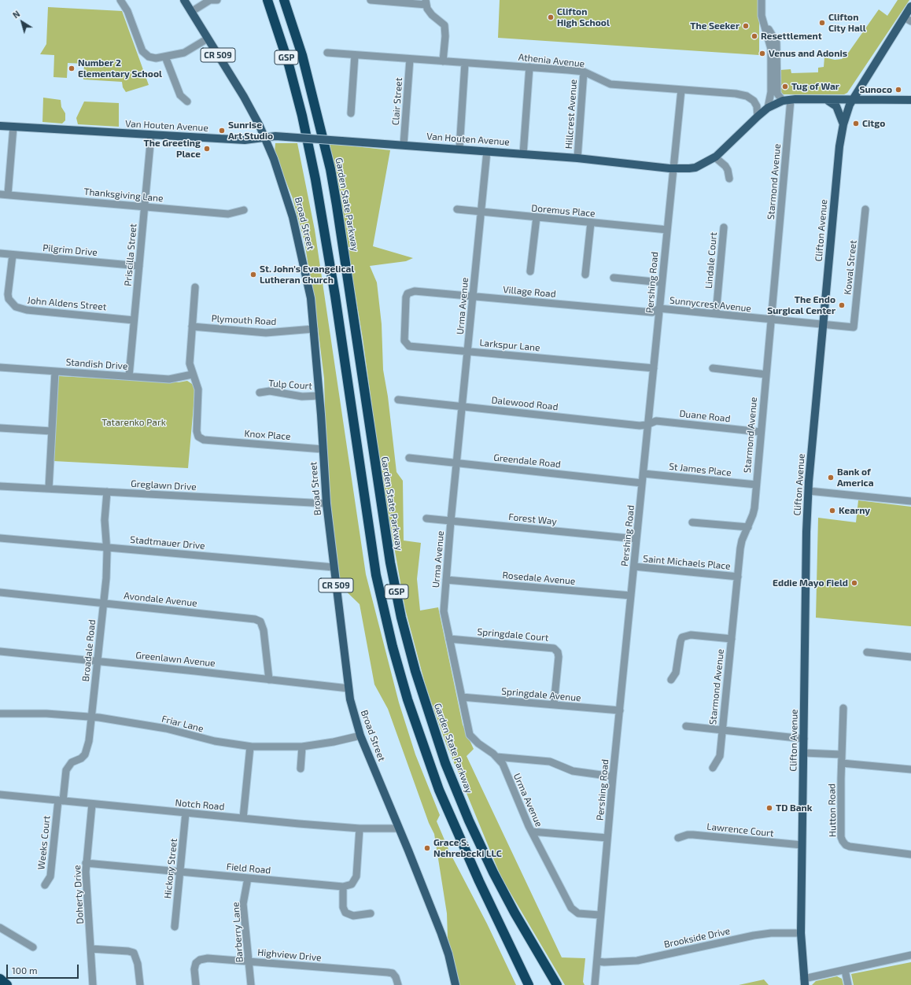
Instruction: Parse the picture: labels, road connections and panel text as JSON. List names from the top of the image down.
{
  "streets": {
    "highway": ["GSP", "Garden State Parkway"],
    "main road": [
      "CR 509",
      "Van Houten Avenue",
      "Broad Street",
      "Clifton Avenue"
    ],
    "street": [
      "Athenia Avenue",
      "Clair Street",
      "Hillcrest Avenue",
      "Starmond Avenue",
      "Thanksgiving Lane",
      "Doremus Place",
      "Pilgrim Drive",
      "Priscilla Street",
      "Lindale Court",
      "Kowal Street",
      "Pershing Road",
      "Village Road",
      "John Aldens Street",
      "Sunnycrest Avenue",
      "Urma Avenue",
      "Plymouth Road",
      "Larkspur Lane",
      "Standish Drive",
      "Tulp Court",
      "Dalewood Road",
      "Duane Road",
      "Knox Place",
      "Greendale Road",
      "St James Place",
      "Greglawn Drive",
      "Forest Way",
      "Stadtmauer Drive",
      "Saint Michaels Place",
      "Rosedale Avenue",
      "Avondale Avenue",
      "Springdale Court",
      "Broadale Road",
      "Greenlawn Avenue",
      "Springdale Avenue",
      "Friar Lane",
      "Notch Road",
      "Hutton Road",
      "Lawrence Court",
      "Weeks Court",
      "Hickory Street",
      "Field Road",
      "Doherty Drive",
      "Barberry Lane",
      "Brookside Drive",
      "Highview Drive"
    ]
  },
  "crossings": [
    ["Athenia Avenue", "Clair Street"],
    ["Athenia Avenue", "Hillcrest Avenue"],
    ["Athenia Avenue", "Van Houten Avenue"],
    ["Athenia Avenue", "Pershing Road"],
    ["Clair Street", "Van Houten Avenue"],
    ["Hillcrest Avenue", "Van Houten Avenue"],
    ["Van Houten Avenue", "Starmond Avenue"],
    ["Van Houten Avenue", "Broad Street"],
    ["Van Houten Avenue", "Clifton Avenue"],
    ["Van Houten Avenue", "Priscilla Street"],
    ["Van Houten Avenue", "Pershing Road"],
    ["Van Houten Avenue", "Urma Avenue"],
    ["Starmond Avenue", "Sunnycrest Avenue"],
    ["Starmond Avenue", "Duane Road"],
    ["Starmond Avenue", "St James Place"],
    ["Starmond Avenue", "Saint Michaels Place"],
    ["Thanksgiving Lane", "Priscilla Street"],
    ["Doremus Place", "Pershing Road"],
    ["Doremus Place", "Urma Avenue"],
    ["Broad Street", "Plymouth Road"],
    ["Broad Street", "Tulp Court"],
    ["Broad Street", "Knox Place"],
    ["Broad Street", "Greglawn Drive"],
    ["Broad Street", "Stadtmauer Drive"],
    ["Broad Street", "Greenlawn Avenue"],
    ["Broad Street", "Friar Lane"],
    ["Broad Street", "Notch Road"],
    ["Clifton Avenue", "Sunnycrest Avenue"],
    ["Clifton Avenue", "Lawrence Court"],
    ["Clifton Avenue", "Brookside Drive"],
    ["Pilgrim Drive", "Priscilla Street"],
    ["Pilgrim Drive", "John Aldens Street"],
    ["Priscilla Street", "John Aldens Street"],
    ["Priscilla Street", "Standish Drive"],
    ["Lindale Court", "Sunnycrest Avenue"],
    ["Kowal Street", "Sunnycrest Avenue"],
    ["Pershing Road", "Village Road"],
    ["Pershing Road", "Sunnycrest Avenue"],
    ["Pershing Road", "Urma Avenue"],
    ["Pershing Road", "Larkspur Lane"],
    ["Pershing Road", "Dalewood Road"],
    ["Pershing Road", "Duane Road"],
    ["Pershing Road", "Greendale Road"],
    ["Pershing Road", "St James Place"],
    ["Pershing Road", "Forest Way"],
    ["Pershing Road", "Saint Michaels Place"],
    ["Pershing Road", "Rosedale Avenue"],
    ["Pershing Road", "Springdale Avenue"],
    ["Pershing Road", "Brookside Drive"],
    ["Village Road", "Sunnycrest Avenue"],
    ["Village Road", "Urma Avenue"],
    ["Village Road", "Larkspur Lane"],
    ["Urma Avenue", "Larkspur Lane"],
    ["Urma Avenue", "Dalewood Road"],
    ["Urma Avenue", "Greendale Road"],
    ["Urma Avenue", "Forest Way"],
    ["Urma Avenue", "Rosedale Avenue"],
    ["Urma Avenue", "Springdale Court"],
    ["Urma Avenue", "Springdale Avenue"],
    ["Plymouth Road", "Knox Place"],
    ["Standish Drive", "Knox Place"],
    ["Dalewood Road", "Duane Road"],
    ["Greglawn Drive", "Broadale Road"],
    ["Stadtmauer Drive", "Broadale Road"],
    ["Avondale Avenue", "Broadale Road"],
    ["Avondale Avenue", "Greenlawn Avenue"],
    ["Springdale Court", "Springdale Avenue"],
    ["Broadale Road", "Greenlawn Avenue"],
    ["Broadale Road", "Friar Lane"],
    ["Broadale Road", "Notch Road"],
    ["Broadale Road", "Weeks Court"],
    ["Notch Road", "Weeks Court"],
    ["Notch Road", "Hickory Street"],
    ["Notch Road", "Doherty Drive"],
    ["Hickory Street", "Field Road"],
    ["Field Road", "Doherty Drive"],
    ["Field Road", "Barberry Lane"],
    ["Barberry Lane", "Highview Drive"]
  ],
  "parks": ["Tatarenko Park"],
  "places": [
    "Clifton High School",
    "Clifton City Hall",
    "The Seeker",
    "Resettlement",
    "Venus and Adonis",
    "Number 2 Elementary School",
    "Tug of War",
    "Sunoco",
    "Citgo",
    "Sunrise Art Studio",
    "The Greeting Place",
    "St. John's Evangelical Lutheran Church",
    "The Endo Surgical Center",
    "Bank of America",
    "Kearny",
    "Eddie Mayo Field",
    "TD Bank",
    "Grace S. Nehrebecki LLC"
  ],
  "scale_bar": "100 m",
  "north": "top left"
}
